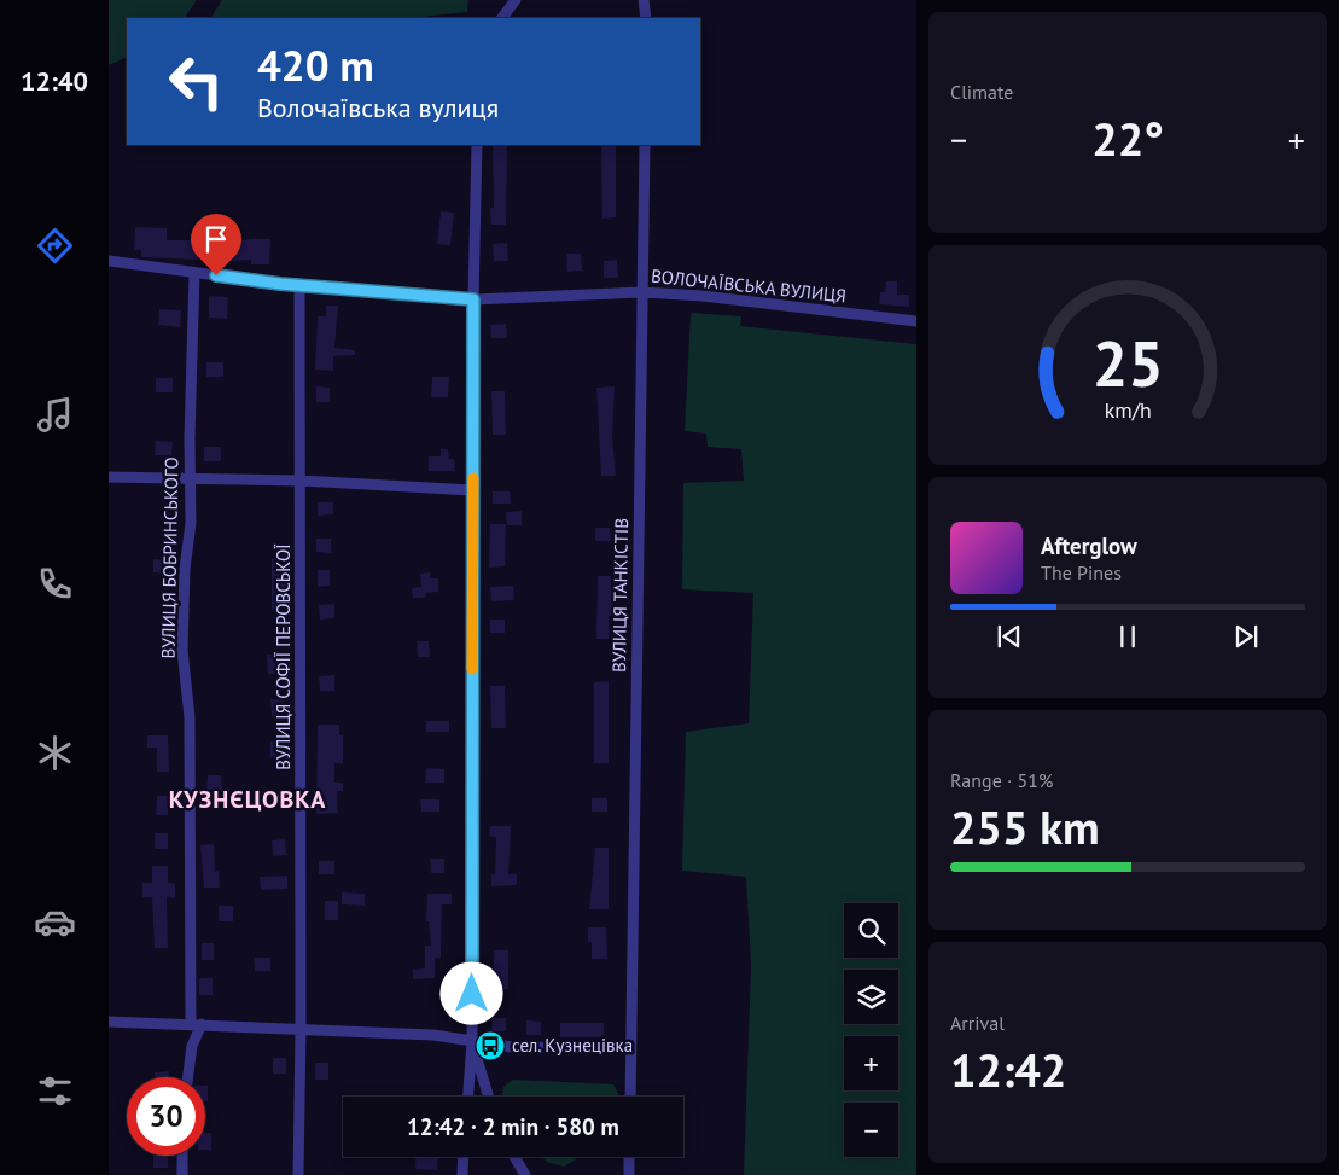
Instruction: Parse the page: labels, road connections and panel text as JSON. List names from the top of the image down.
{
  "streets": {
    "street": [
      "ВОЛОЧАЇВСЬКА ВУЛИЦЯ",
      "ВУЛИЦЯ БОБРИНСЬКОГО",
      "ВУЛИЦЯ ТАНКІСТІВ",
      "ВУЛИЦЯ СОФІЇ ПЕРОВСЬКОЇ"
    ]
  },
  "crossings": [
    ["ВОЛОЧАЇВСЬКА ВУЛИЦЯ", "ВУЛИЦЯ БОБРИНСЬКОГО"],
    ["ВОЛОЧАЇВСЬКА ВУЛИЦЯ", "ВУЛИЦЯ ТАНКІСТІВ"],
    ["ВОЛОЧАЇВСЬКА ВУЛИЦЯ", "ВУЛИЦЯ СОФІЇ ПЕРОВСЬКОЇ"]
  ],
  "districts": ["КУЗНЄЦОВКА"],
  "places": {
    "bus stop": ["сел. Кузнецівка"]
  },
  "page": {
    "tabs": "12:40",
    "tile": [
      "Climate",
      ["Range · 51%", "255 km"],
      ["Arrival", "12:42"]
    ],
    "turn": ["420 m", "Волочаївська вулиця"],
    "heat": ["−", "22°", "+"],
    "song": ["Afterglow", "The Pines"],
    "map_buttons": ["+", "−"],
    "limit": "30",
    "trip": "12:42 · 2 min · 580 m",
    "gauge": ["25", "km/h"]
  }
}
